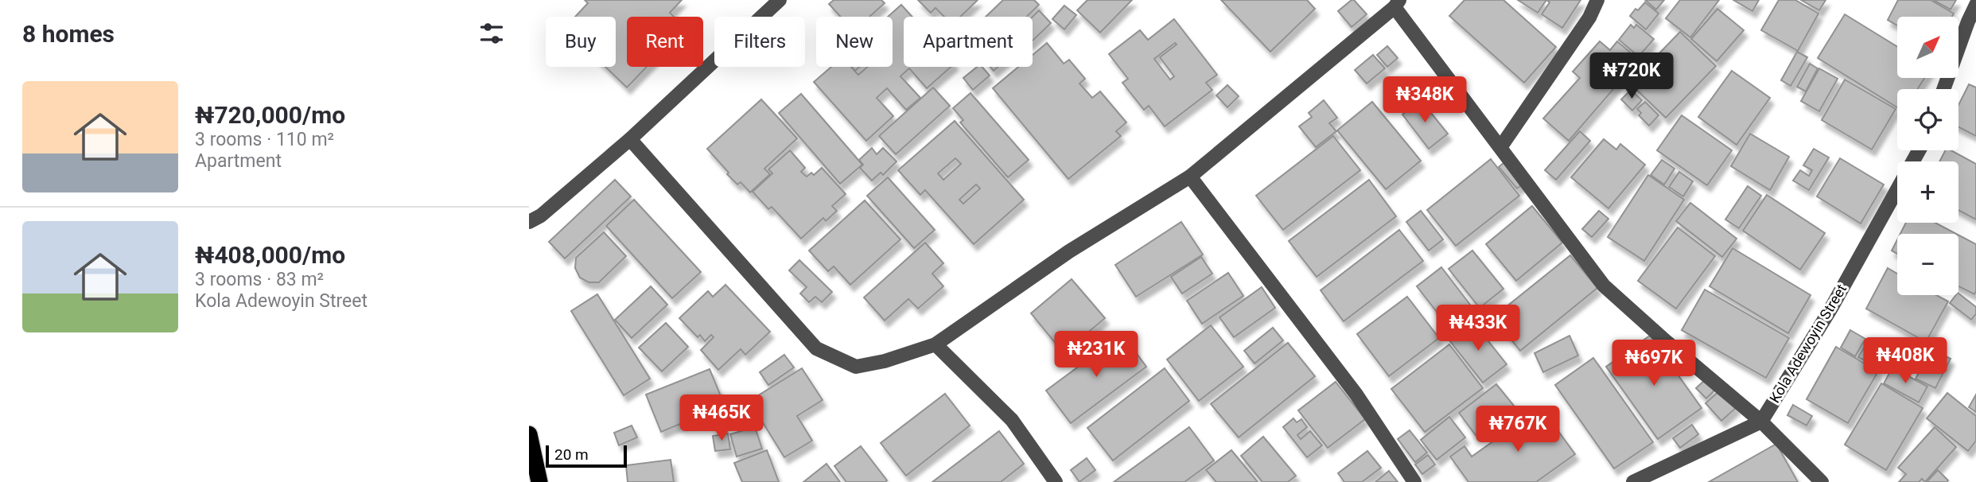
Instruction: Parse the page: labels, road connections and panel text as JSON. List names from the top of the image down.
{
  "streets": {
    "street": ["Kola Adewoyin Street"]
  },
  "scale_bar": "20 m",
  "north": "top right",
  "page": {
    "heading": "8 homes",
    "map_buttons": ["+", "−"],
    "chip": [
      "Buy",
      "Rent",
      "Filters",
      "New",
      "Apartment"
    ],
    "price": [
      "₦720K",
      "₦348K",
      "₦433K",
      "₦231K",
      "₦408K",
      "₦697K",
      "₦465K",
      "₦767K"
    ],
    "list": [
      {
        "name": "₦720,000/mo",
        "note": "3 rooms · 110 m² · Apartment"
      },
      {
        "name": "₦408,000/mo",
        "note": "3 rooms · 83 m² · Kola Adewoyin Street"
      }
    ],
    "scale": "20 m"
  }
}
